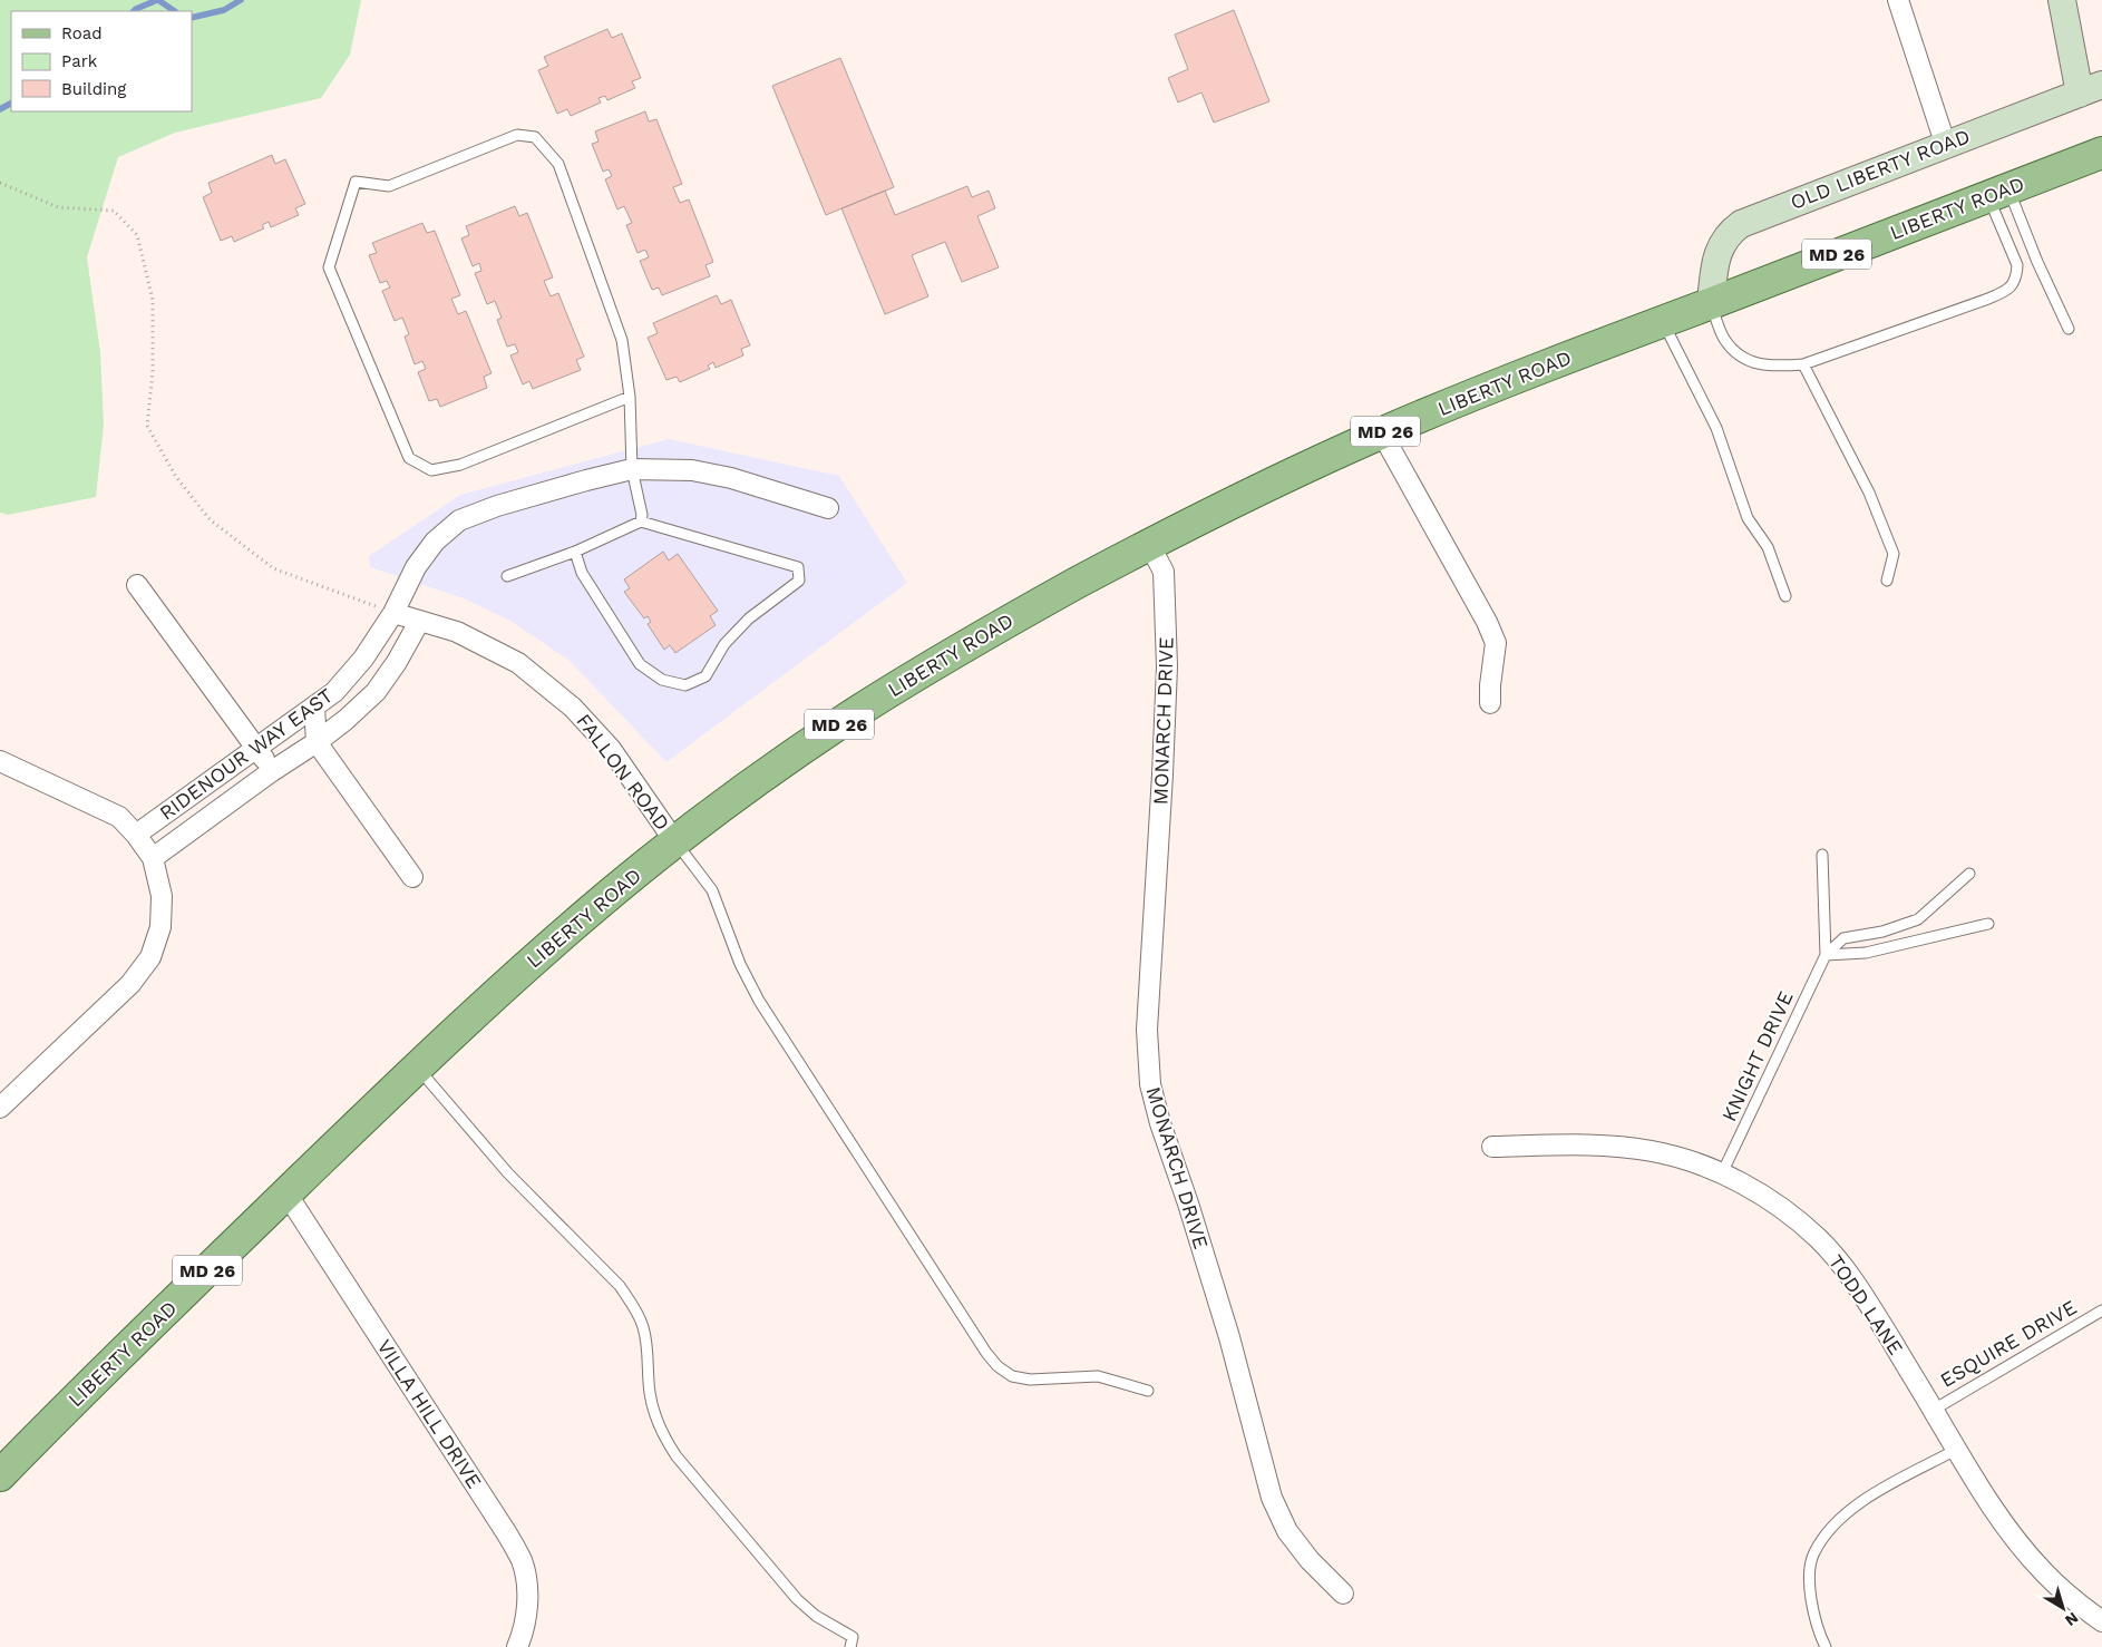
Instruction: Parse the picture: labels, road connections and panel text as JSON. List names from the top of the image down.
{
  "streets": {
    "main road": ["LIBERTY ROAD", "MD 26"],
    "street": [
      "OLD LIBERTY ROAD",
      "MONARCH DRIVE",
      "RIDENOUR WAY EAST",
      "FALLON ROAD",
      "TODD LANE",
      "VILLA HILL DRIVE"
    ],
    "lane": ["KNIGHT DRIVE", "ESQUIRE DRIVE"]
  },
  "crossings": [
    ["OLD LIBERTY ROAD", "LIBERTY ROAD"],
    ["LIBERTY ROAD", "MONARCH DRIVE"],
    ["LIBERTY ROAD", "FALLON ROAD"],
    ["LIBERTY ROAD", "VILLA HILL DRIVE"],
    ["RIDENOUR WAY EAST", "FALLON ROAD"],
    ["KNIGHT DRIVE", "TODD LANE"],
    ["TODD LANE", "ESQUIRE DRIVE"]
  ],
  "legend": ["Road", "Park", "Building"],
  "north": "bottom right"
}
